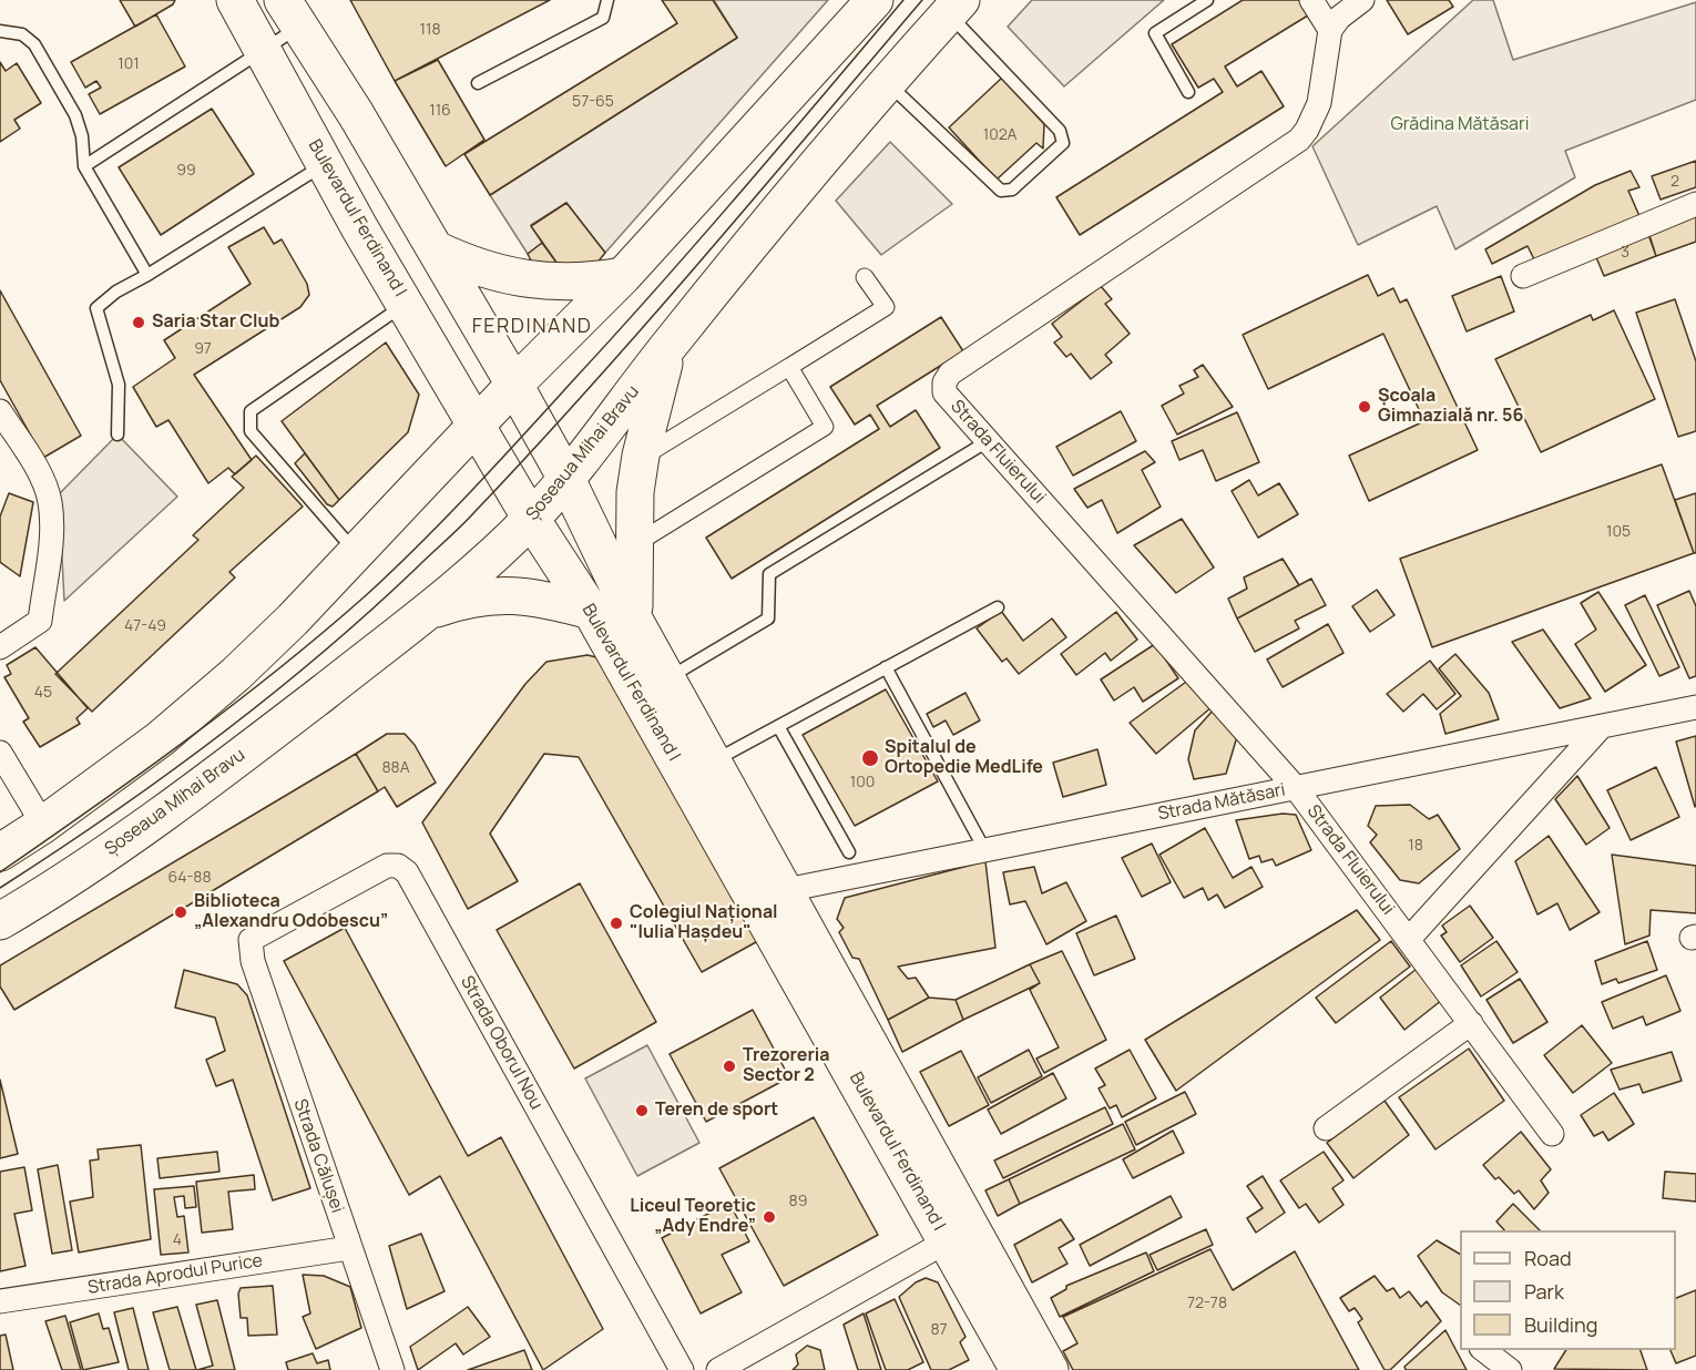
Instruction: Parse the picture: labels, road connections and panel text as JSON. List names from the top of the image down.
{
  "streets": {
    "main road": ["Bulevardul Ferdinand I", "Șoseaua Mihai Bravu"],
    "street": [
      "Strada Fluierului",
      "Strada Mătăsari",
      "Strada Oborul Nou",
      "Strada Călușei",
      "Strada Aprodul Purice"
    ]
  },
  "crossings": [
    ["Bulevardul Ferdinand I", "Șoseaua Mihai Bravu"],
    ["Bulevardul Ferdinand I", "Strada Mătăsari"],
    ["Strada Fluierului", "Strada Mătăsari"],
    ["Strada Oborul Nou", "Strada Călușei"],
    ["Strada Călușei", "Strada Aprodul Purice"]
  ],
  "districts": ["FERDINAND"],
  "parks": ["Grădina Mătăsari"],
  "places": [
    "Saria Star Club",
    "Școala Gimnazială nr. 56",
    "Spitalul de Ortopedie MedLife",
    "Biblioteca „Alexandru Odobescu”",
    "Colegiul Național \"Iulia Hașdeu\"",
    "Trezoreria Sector 2",
    "Teren de sport",
    "Liceul Teoretic „Ady Endre”"
  ],
  "house_numbers": [
    "118",
    "101",
    "57-65",
    "116",
    "102A",
    "99",
    "2",
    "3",
    "97",
    "105",
    "47-49",
    "45",
    "88A",
    "100",
    "18",
    "64-88",
    "89",
    "4",
    "72-78",
    "87"
  ],
  "legend": ["Road", "Park", "Building"]
}
